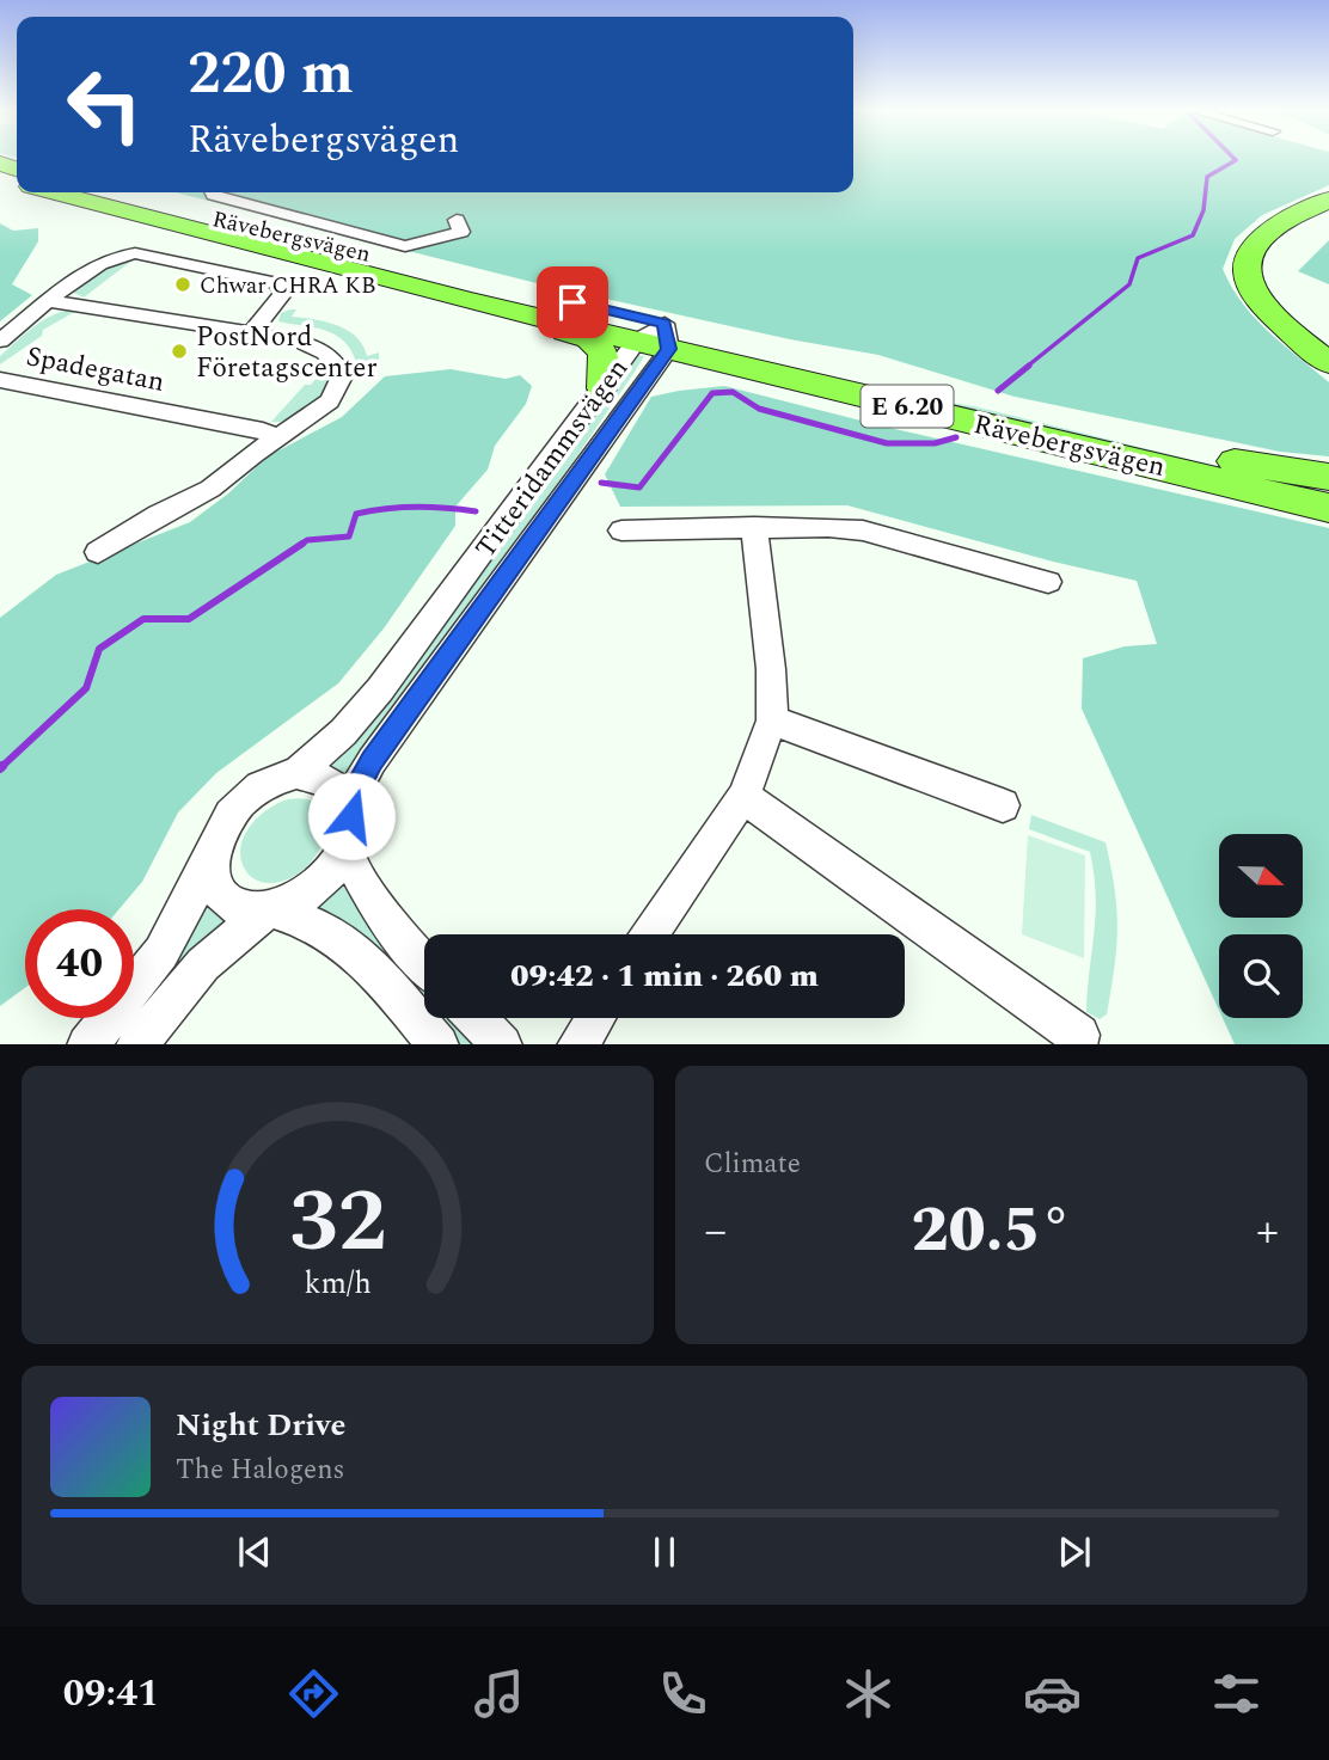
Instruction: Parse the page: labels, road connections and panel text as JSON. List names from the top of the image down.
{
  "streets": {
    "highway": ["Rävebergsvägen", "E 6.20"],
    "street": ["Spadegatan", "Titteridammsvägen"]
  },
  "crossings": [
    ["Rävebergsvägen", "E 6.20"],
    ["Rävebergsvägen", "Titteridammsvägen"]
  ],
  "places": ["Chwar CHRA KB", "PostNord Företagscenter"],
  "north": "right",
  "page": {
    "turn": ["220 m", "Rävebergsvägen"],
    "limit": "40",
    "trip": "09:42 · 1 min · 260 m",
    "tile": "Climate",
    "heat": ["−", "20.5°", "+"],
    "song": ["Night Drive", "The Halogens"],
    "tabs": "09:41",
    "gauge": ["32", "km/h"]
  }
}
